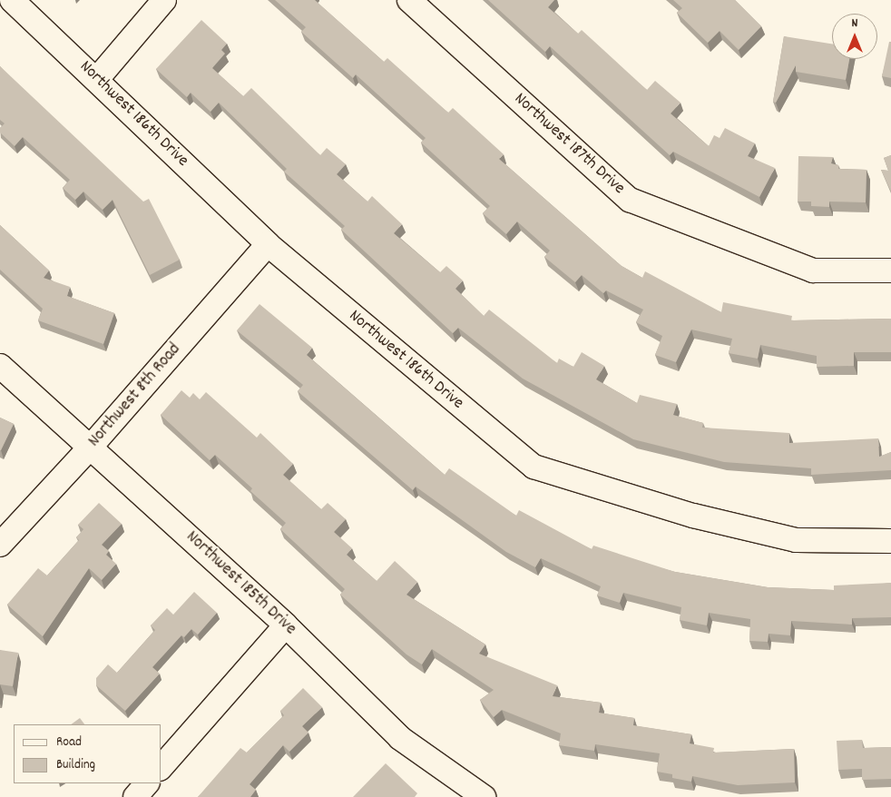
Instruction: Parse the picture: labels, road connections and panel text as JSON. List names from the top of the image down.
{
  "streets": {
    "street": [
      "Northwest 186th Drive",
      "Northwest 187th Drive",
      "Northwest 8th Road",
      "Northwest 185th Drive"
    ]
  },
  "crossings": [
    ["Northwest 186th Drive", "Northwest 8th Road"],
    ["Northwest 8th Road", "Northwest 185th Drive"]
  ],
  "legend": ["Road", "Building"],
  "north": "top"
}
